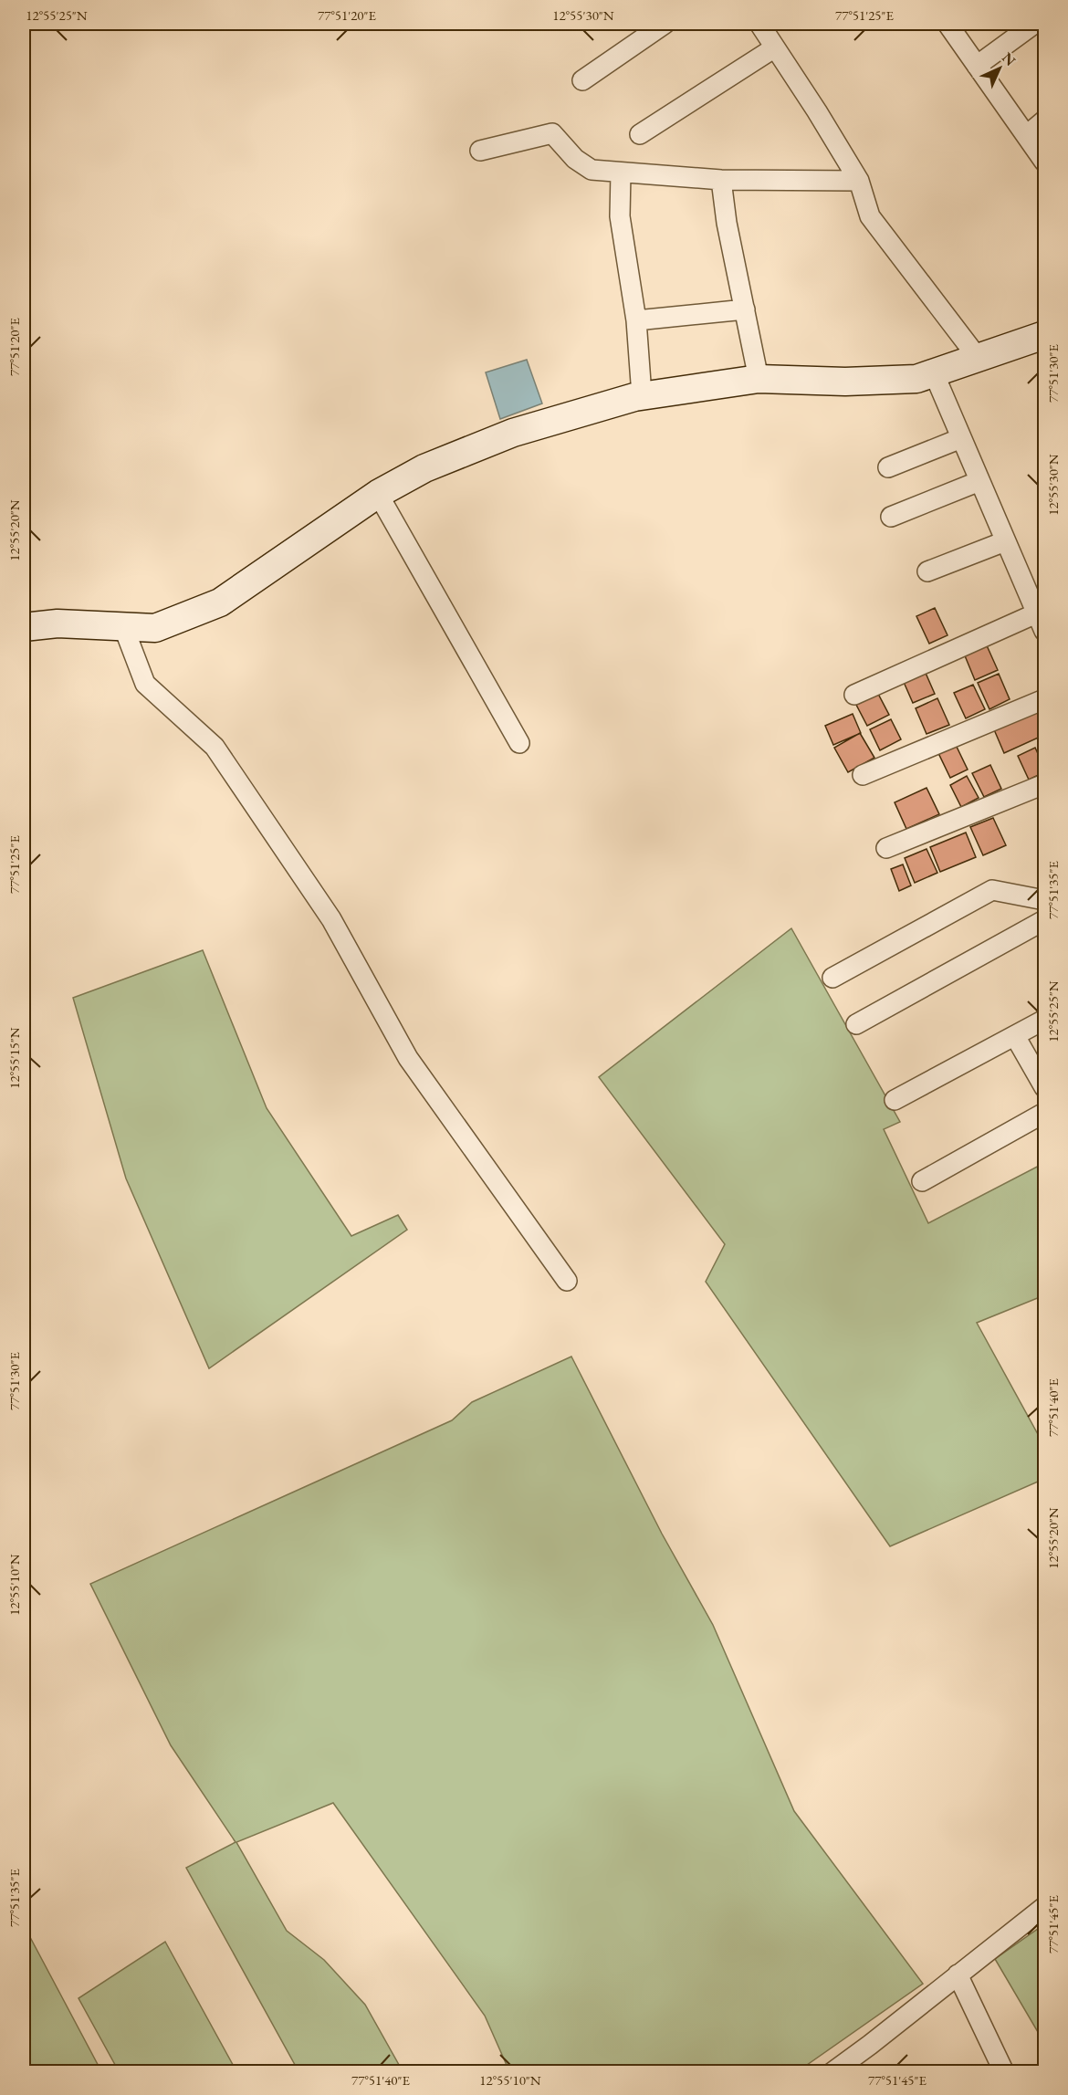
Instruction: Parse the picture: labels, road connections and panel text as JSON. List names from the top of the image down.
{
  "north": "top right",
  "coordinates": [
    "12°55'25\"N",
    "77°51'20\"E",
    "12°55'30\"N",
    "77°51'25\"E",
    "77°51'30\"E",
    "12°55'20\"N",
    "77°51'35\"E",
    "12°55'15\"N",
    "77°51'40\"E",
    "12°55'10\"N",
    "77°51'45\"E"
  ]
}
